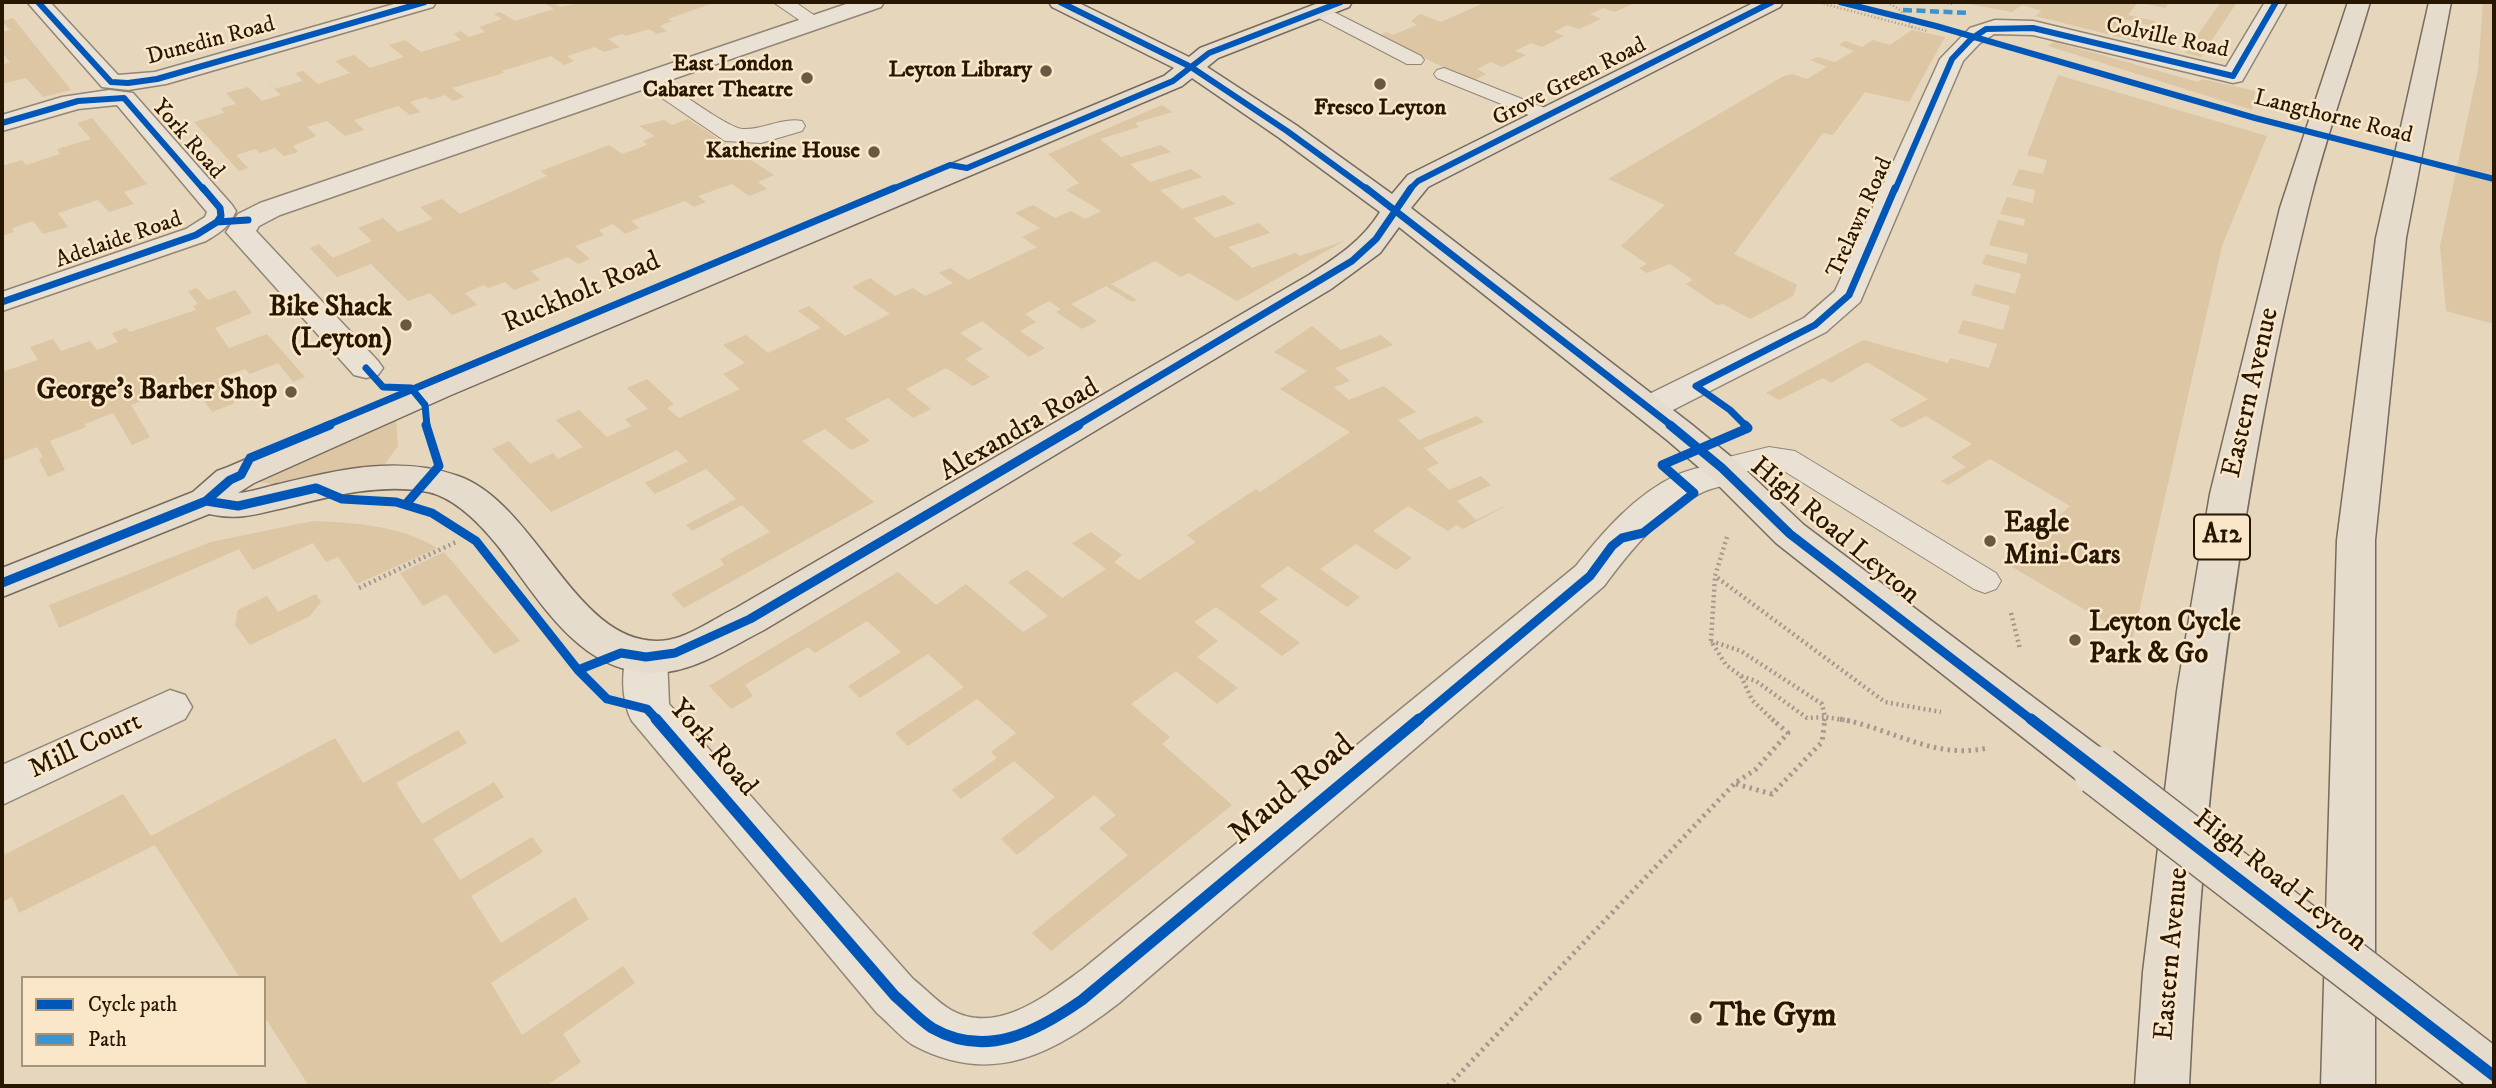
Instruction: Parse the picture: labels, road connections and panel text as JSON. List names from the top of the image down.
{
  "streets": {
    "main road": [
      "Grove Green Road",
      "Ruckholt Road",
      "Eastern Avenue",
      "Alexandra Road",
      "High Road Leyton",
      "A12"
    ],
    "street": [
      "Colville Road",
      "Dunedin Road",
      "York Road",
      "Trelawn Road",
      "Adelaide Road",
      "Mill Court",
      "Maud Road"
    ],
    "cycle path": ["Langthorne Road"]
  },
  "crossings": [
    ["Colville Road", "Trelawn Road"],
    ["Dunedin Road", "York Road"],
    ["Grove Green Road", "Alexandra Road"],
    ["Grove Green Road", "High Road Leyton"],
    ["York Road", "Adelaide Road"],
    ["York Road", "Alexandra Road"],
    ["York Road", "Maud Road"],
    ["Trelawn Road", "High Road Leyton"],
    ["Ruckholt Road", "High Road Leyton"],
    ["Alexandra Road", "High Road Leyton"],
    ["High Road Leyton", "Maud Road"]
  ],
  "places": [
    "Leyton Library",
    "East London Cabaret Theatre",
    "Fresco Leyton",
    "Katherine House",
    "Bike Shack (Leyton)",
    "George's Barber Shop",
    "Eagle Mini-Cars",
    "Leyton Cycle Park & Go",
    "The Gym"
  ],
  "legend": ["Cycle path", "Path"]
}
